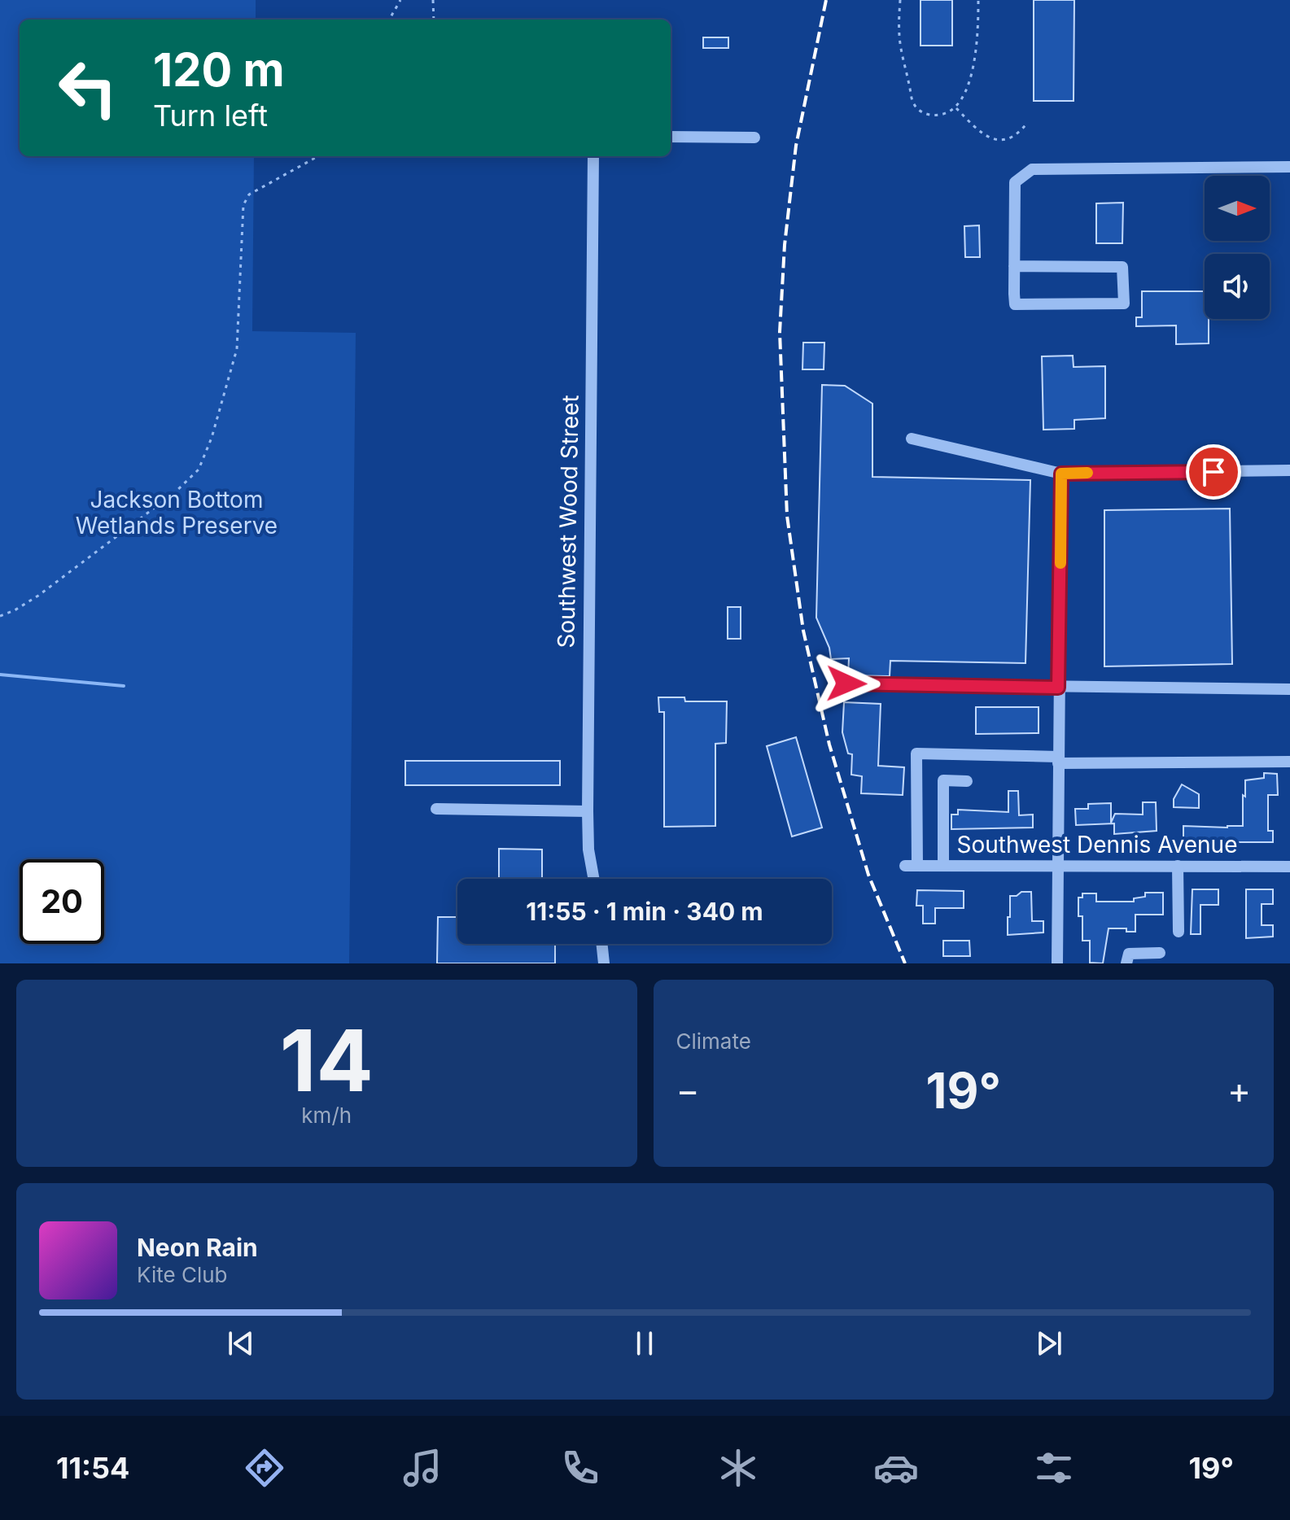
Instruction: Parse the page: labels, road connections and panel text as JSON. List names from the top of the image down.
{
  "streets": {
    "street": ["Southwest Wood Street", "Southwest Dennis Avenue"]
  },
  "parks": ["Jackson Bottom Wetlands Preserve"],
  "north": "right",
  "page": {
    "turn": ["120 m", "Turn left"],
    "limit": "20",
    "trip": "11:55 · 1 min · 340 m",
    "tile": [
      ["14", "km/h"],
      "Climate"
    ],
    "heat": ["−", "19°", "+"],
    "song": ["Neon Rain", "Kite Club"],
    "tabs": ["11:54", "19°"]
  }
}
